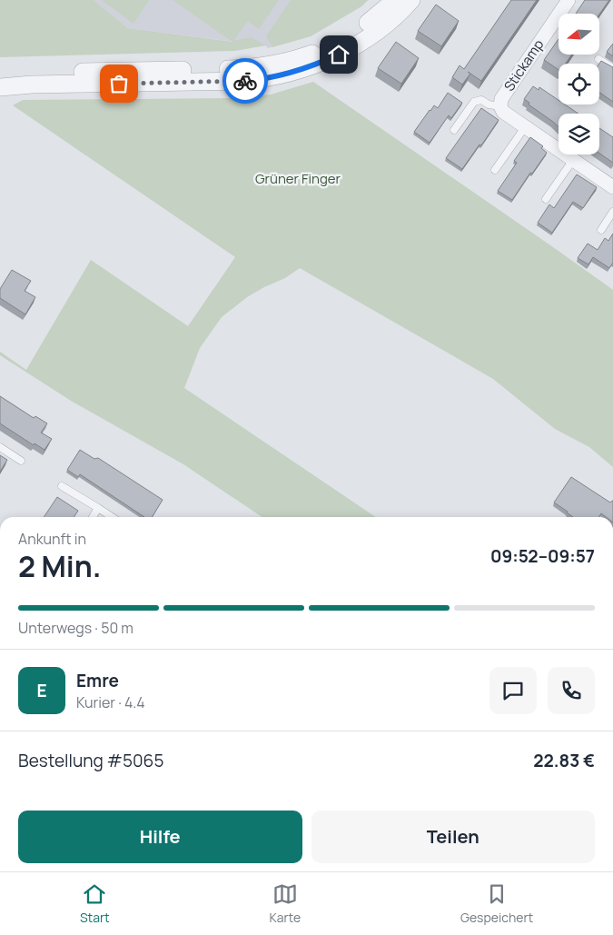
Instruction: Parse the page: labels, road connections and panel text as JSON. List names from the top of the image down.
{
  "streets": {
    "street": ["Stickamp"]
  },
  "parks": ["Grüner Finger"],
  "north": "left",
  "page": {
    "heading": ["2 Min.", "Ankunft in", "09:52–09:57"],
    "panel": [
      "Emre",
      "Kurier · 4.4",
      "Bestellung #5065",
      "22.83 €"
    ],
    "bar": "Unterwegs · 50 m",
    "round": "E",
    "buttons": ["Hilfe", "Teilen"],
    "tabs": ["Start", "Karte", "Gespeichert"]
  }
}
